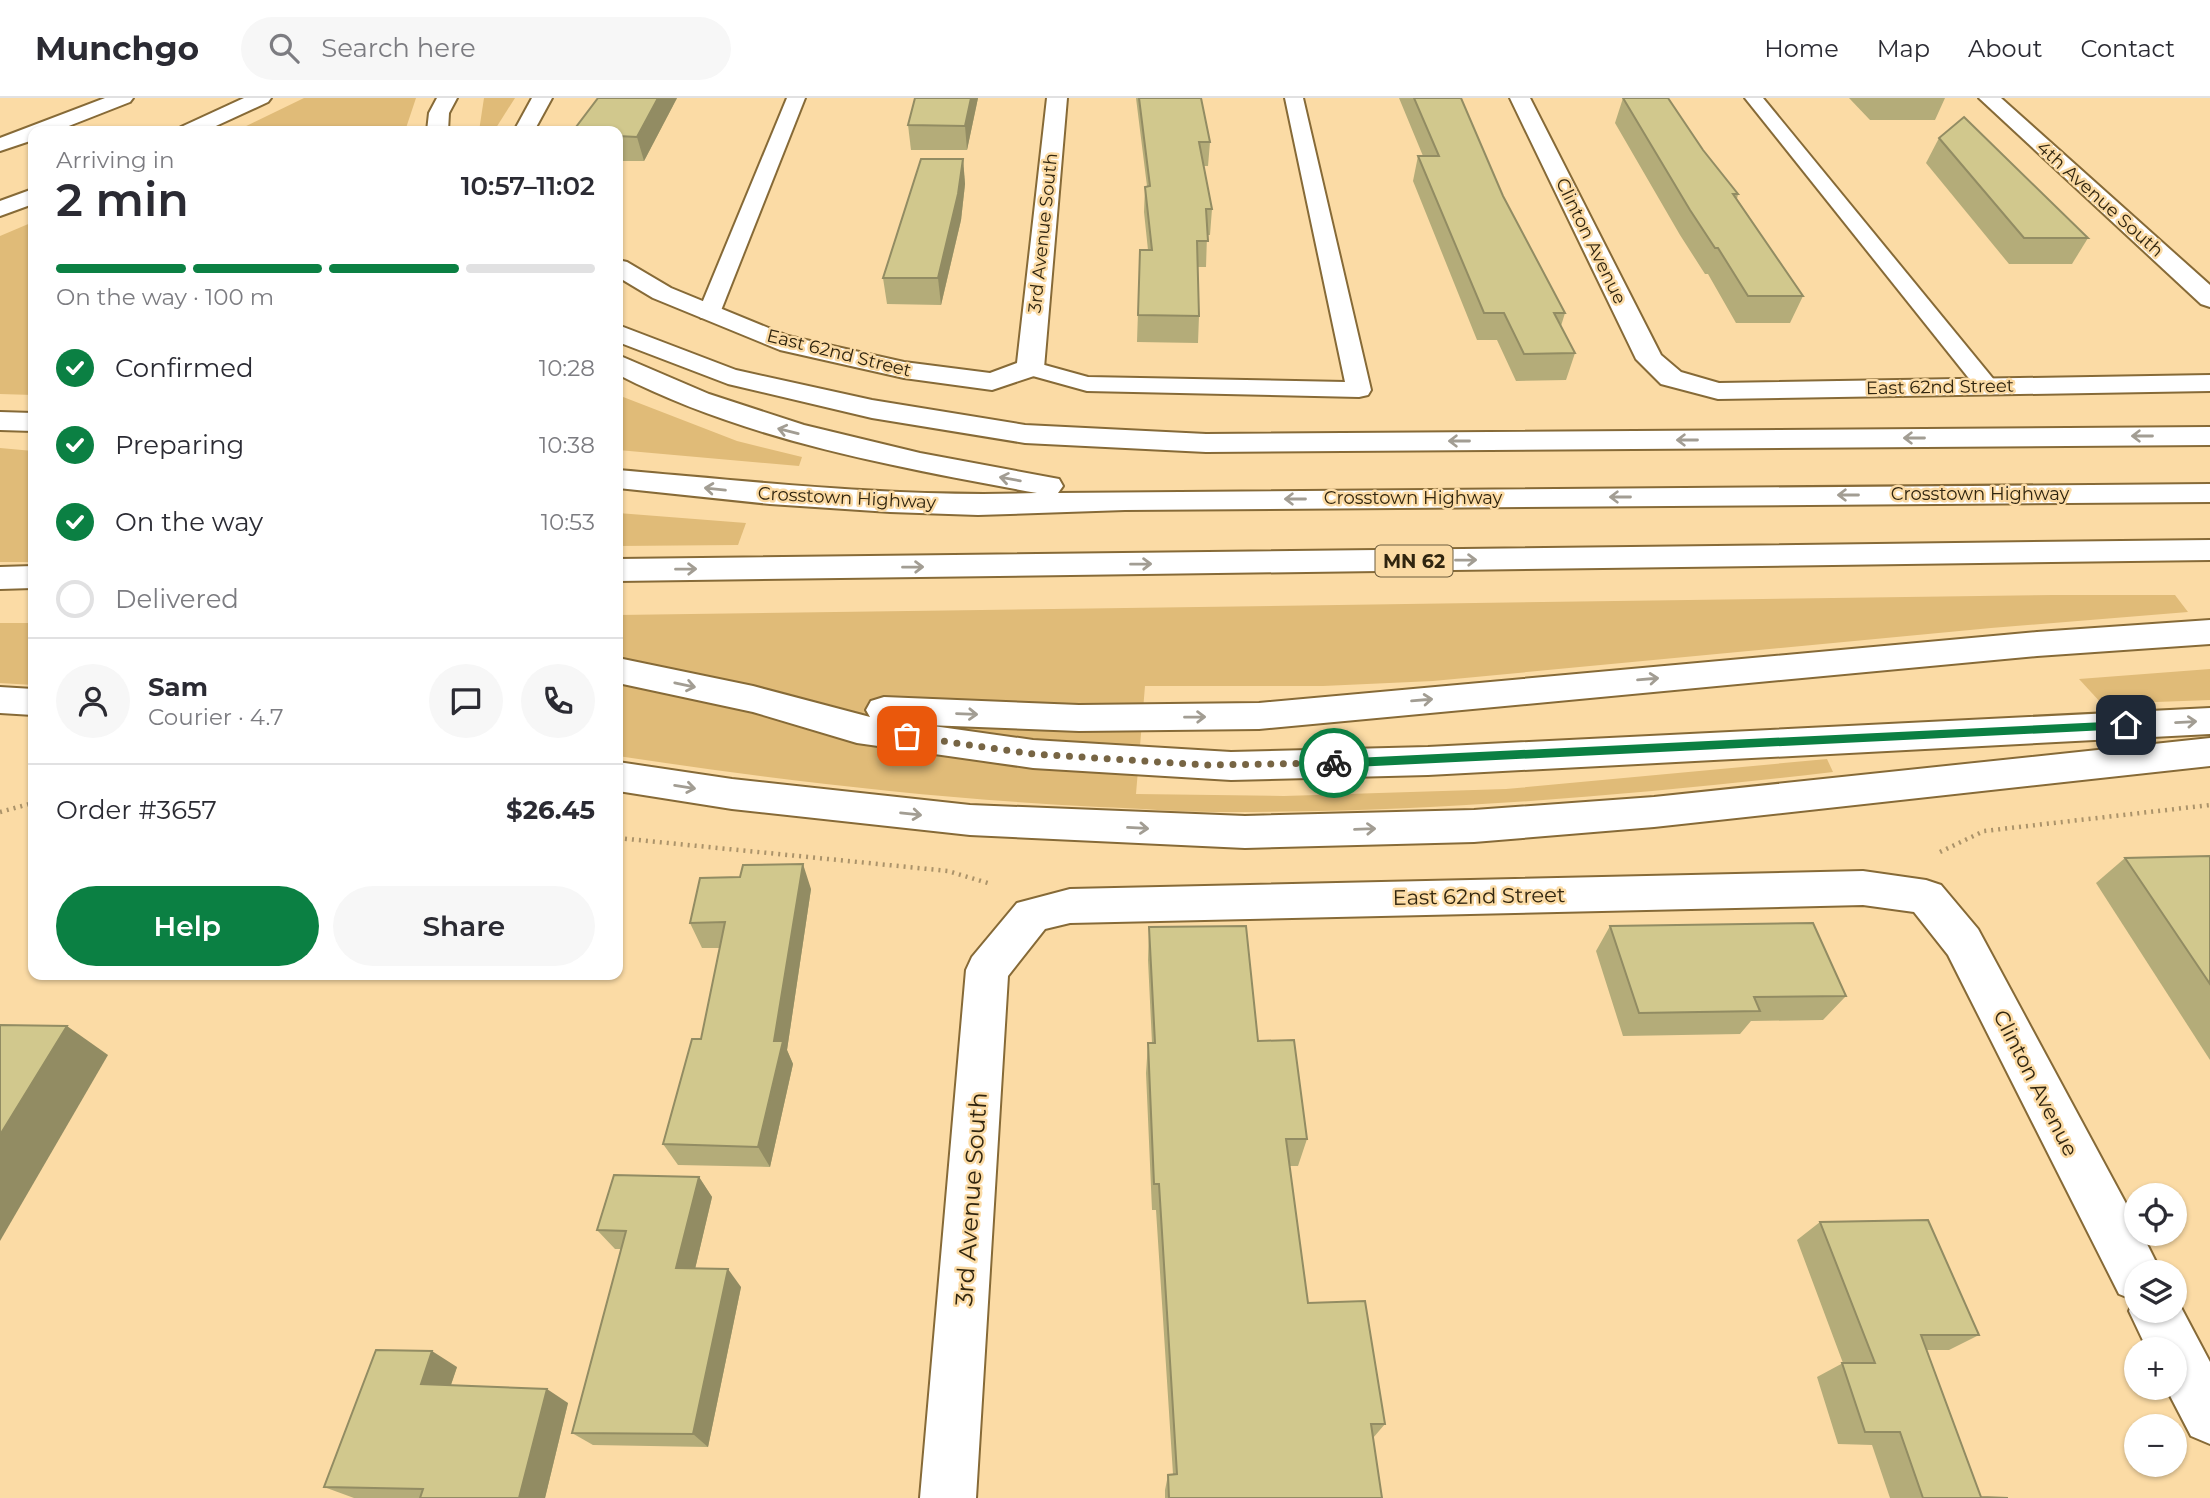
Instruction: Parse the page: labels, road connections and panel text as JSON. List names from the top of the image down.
{
  "streets": {
    "main road": [
      "4th Avenue South",
      "3rd Avenue South",
      "Clinton Avenue",
      "East 62nd Street",
      "Crosstown Highway",
      "MN 62"
    ]
  },
  "crossings": [
    ["3rd Avenue South", "East 62nd Street"],
    ["Clinton Avenue", "East 62nd Street"]
  ],
  "page": {
    "header": "Munchgo",
    "search": "Search here",
    "nav": [
      "Home",
      "Map",
      "About",
      "Contact"
    ],
    "heading": ["2 min", "Arriving in", "10:57–11:02"],
    "panel": [
      "Sam",
      "Courier · 4.7",
      "Order #3657",
      "$26.45"
    ],
    "bar": "On the way · 100 m",
    "list": [
      ["Confirmed", "10:28"],
      ["Preparing", "10:38"],
      ["On the way", "10:53"],
      "Delivered"
    ],
    "buttons": ["Help", "Share"],
    "map_buttons": ["+", "−"]
  }
}
